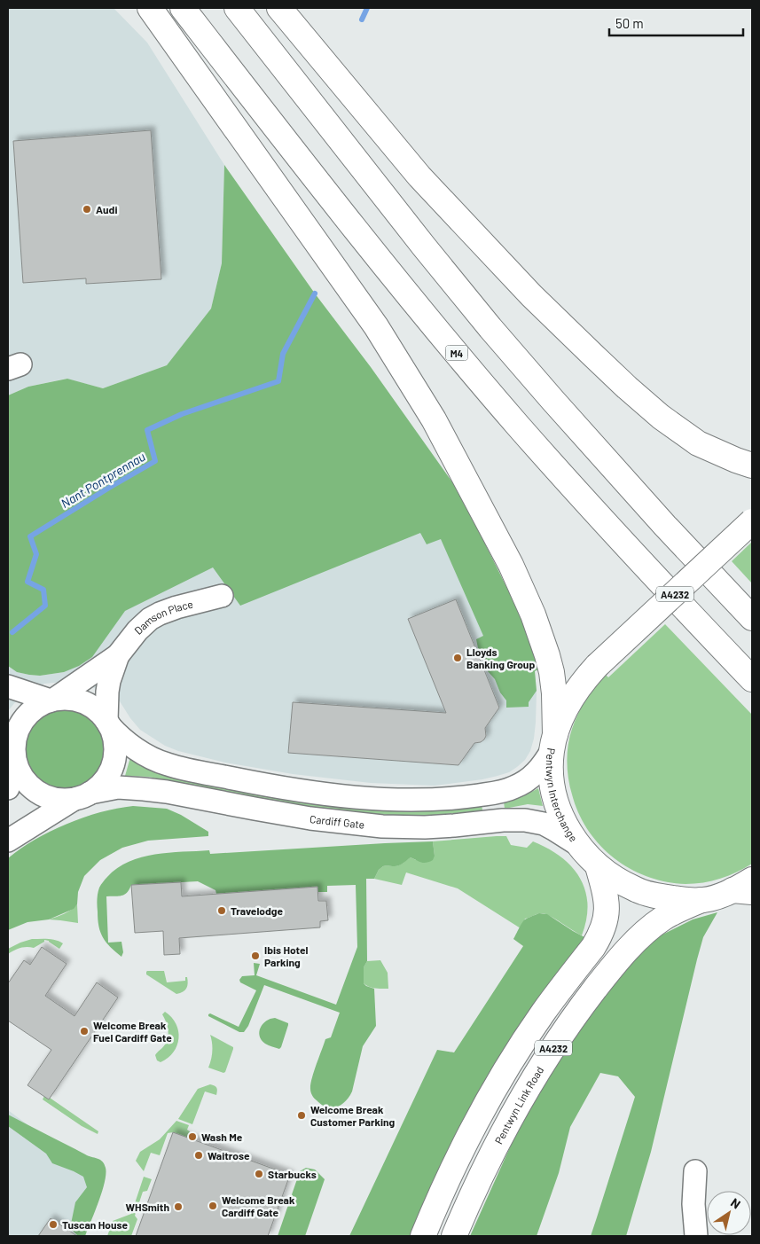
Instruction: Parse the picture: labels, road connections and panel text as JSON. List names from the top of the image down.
{
  "streets": {
    "main road": [
      "M4",
      "A4232",
      "Pentwyn Interchange",
      "Pentwyn Link Road"
    ],
    "street": ["Damson Place", "Cardiff Gate"]
  },
  "crossings": [
    ["A4232", "Pentwyn Interchange"],
    ["Damson Place", "Cardiff Gate"],
    ["Pentwyn Interchange", "Cardiff Gate"],
    ["Pentwyn Interchange", "Pentwyn Link Road"]
  ],
  "water": ["Nant Pontprennau"],
  "places": [
    "Audi",
    "Lloyds Banking Group",
    "Travelodge",
    "Ibis Hotel Parking",
    "Welcome Break Fuel Cardiff Gate",
    "Welcome Break Customer Parking",
    "Wash Me",
    "Waitrose",
    "Starbucks",
    "Welcome Break Cardiff Gate",
    "WHSmith",
    "Tuscan House"
  ],
  "scale_bar": "50 m",
  "north": "top right"
}
